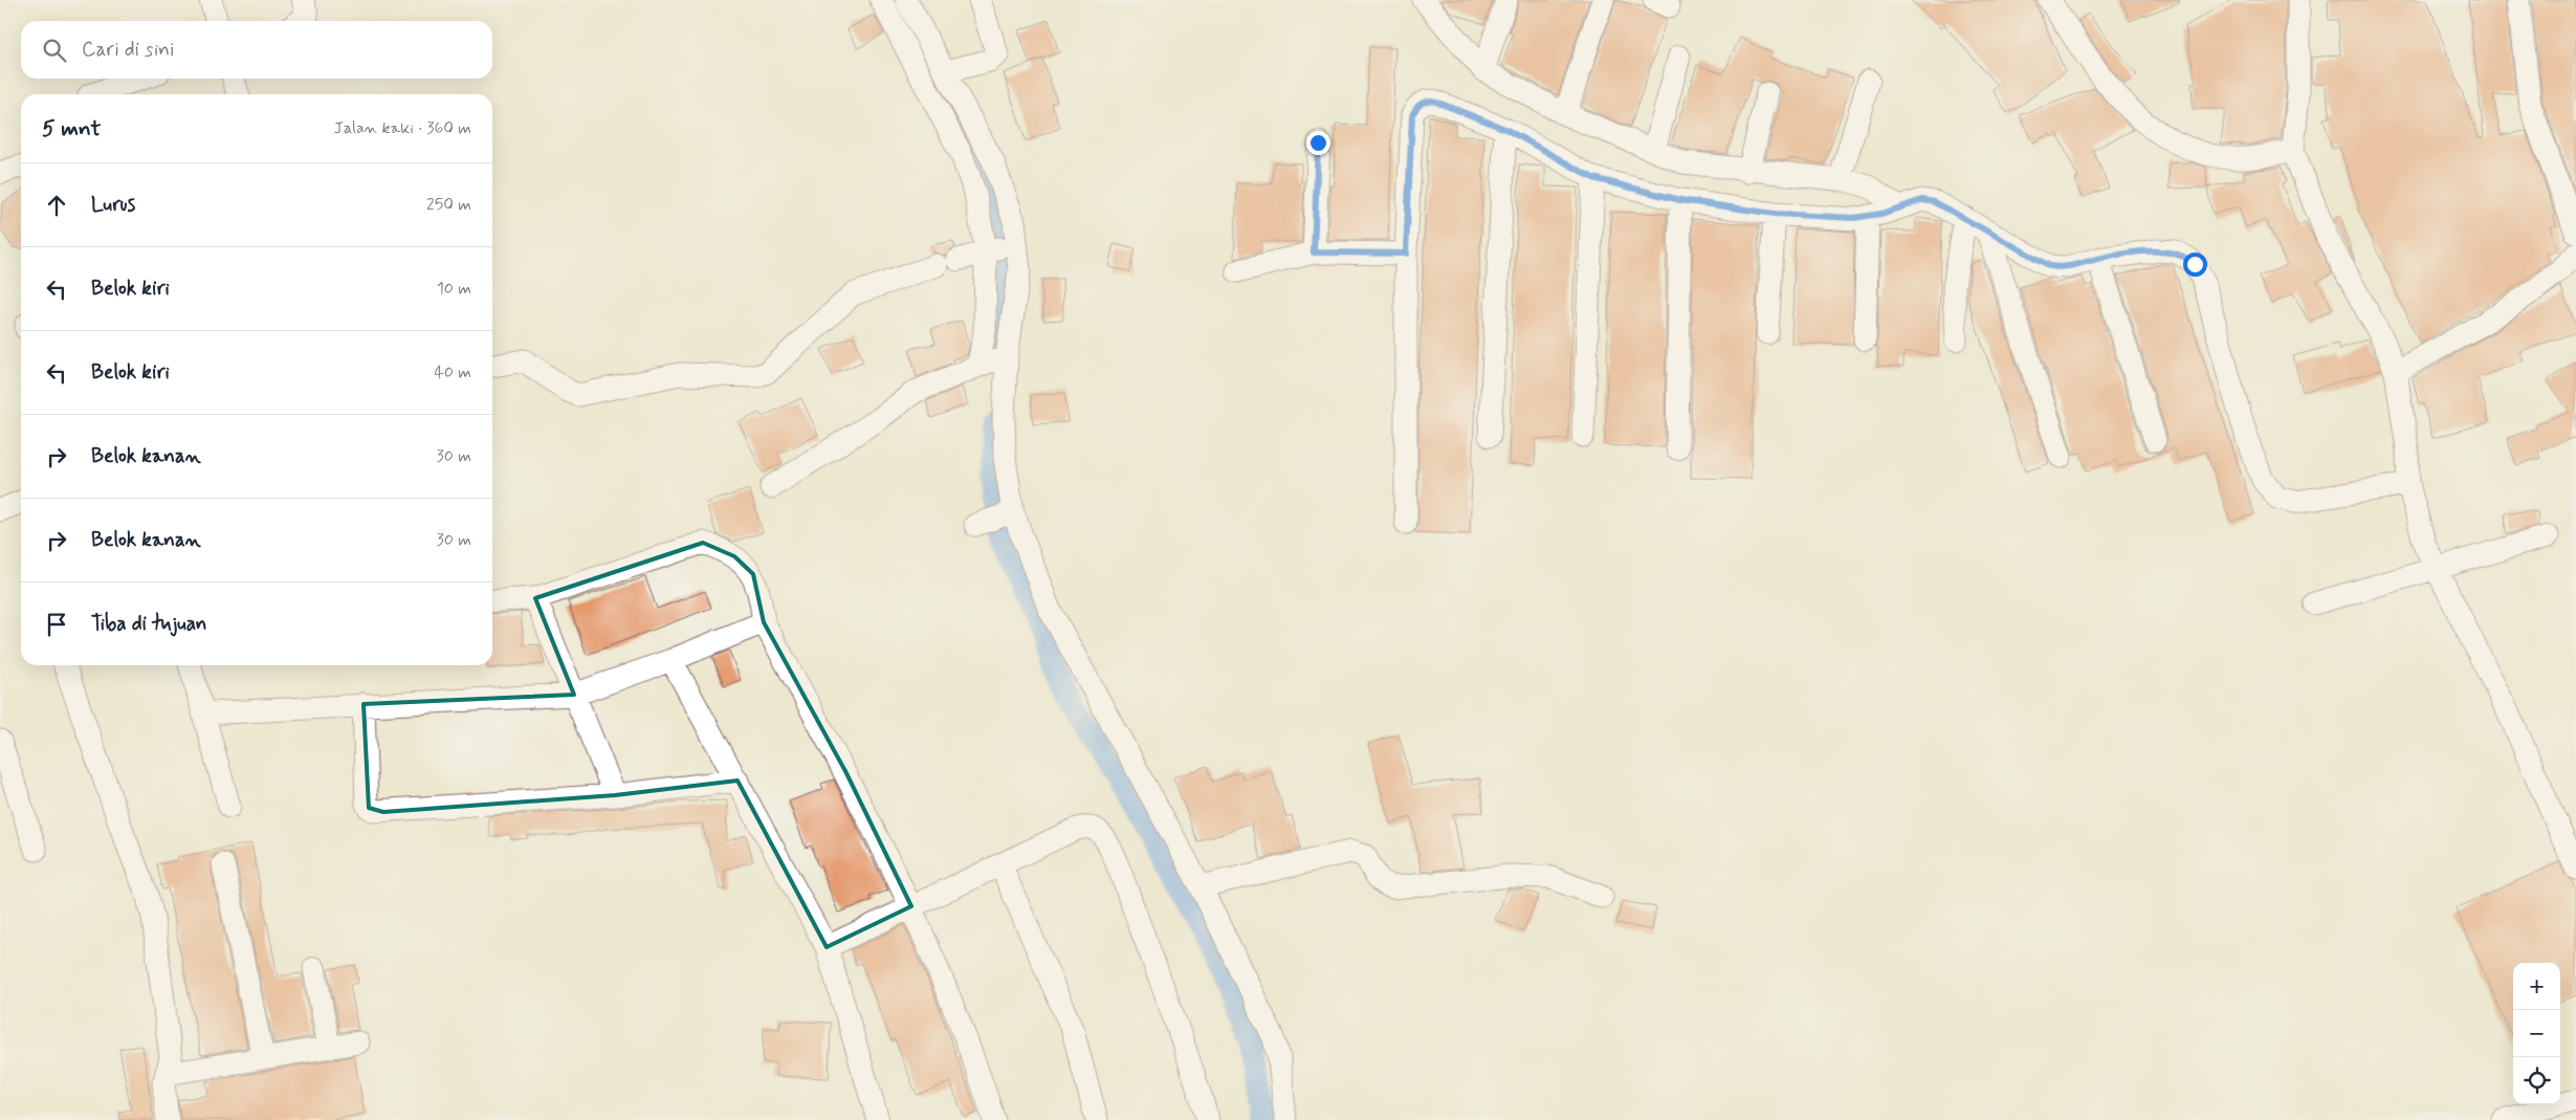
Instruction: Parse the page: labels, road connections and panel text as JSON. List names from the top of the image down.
{
  "page": {
    "search": "Cari di sini",
    "heading": ["5 mnt", "Jalan kaki · 360 m"],
    "list": [
      ["Lurus", "250 m"],
      ["Belok kiri", "10 m"],
      ["Belok kiri", "40 m"],
      ["Belok kanan", "30 m"],
      ["Belok kanan", "30 m"],
      "Tiba di tujuan"
    ],
    "map_buttons": ["+", "−"]
  }
}
